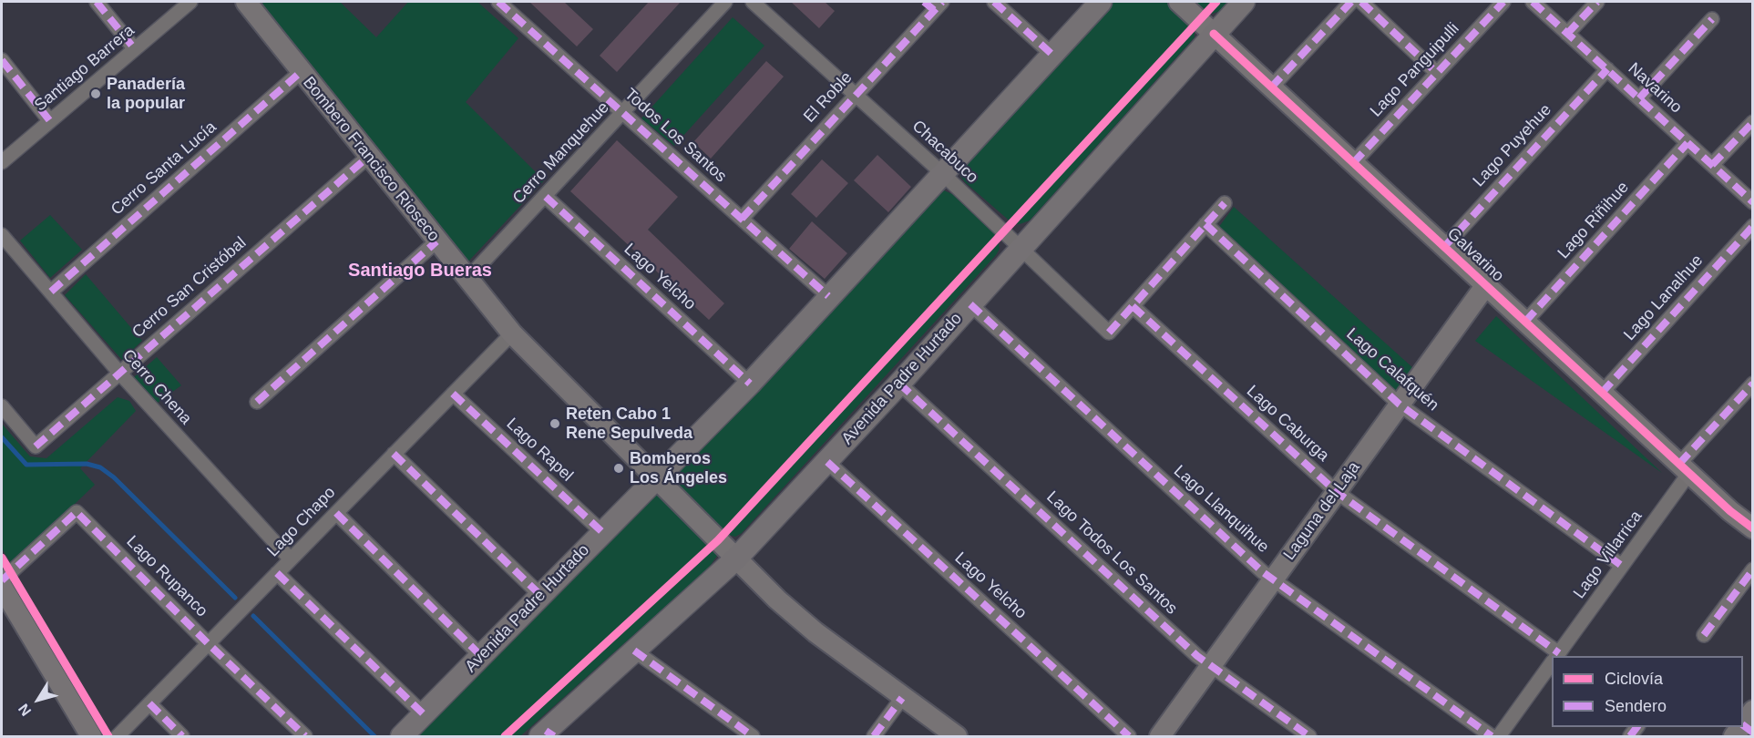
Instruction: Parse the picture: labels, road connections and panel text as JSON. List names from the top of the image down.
{
  "streets": {
    "main road": ["Avenida Padre Hurtado"],
    "street": [
      "Santiago Barrera",
      "Lago Panguipulli",
      "Navarino",
      "El Roble",
      "Todos Los Santos",
      "Lago Puyehue",
      "Chacabuco",
      "Cerro Manquehue",
      "Bombero Francisco Rioseco",
      "Cerro Santa Lucía",
      "Lago Riñihue",
      "Galvarino",
      "Lago Yelcho",
      "Cerro San Cristóbal",
      "Lago Lanalhue",
      "Lago Calafquén",
      "Cerro Chena",
      "Lago Caburga",
      "Lago Rapel",
      "Lago Llanquihue",
      "Laguna del Laja",
      "Lago Chapo",
      "Lago Todos Los Santos",
      "Lago Villarrica",
      "Lago Rupanco"
    ]
  },
  "crossings": [
    ["Lago Panguipulli", "Galvarino"],
    ["Navarino", "Lago Puyehue"],
    ["Navarino", "Lago Riñihue"],
    ["El Roble", "Todos Los Santos"],
    ["El Roble", "Chacabuco"],
    ["Todos Los Santos", "Cerro Manquehue"],
    ["Todos Los Santos", "Avenida Padre Hurtado"],
    ["Lago Puyehue", "Galvarino"],
    ["Chacabuco", "Avenida Padre Hurtado"],
    ["Chacabuco", "Lago Caburga"],
    ["Cerro Manquehue", "Bombero Francisco Rioseco"],
    ["Cerro Manquehue", "Lago Yelcho"],
    ["Bombero Francisco Rioseco", "Cerro Santa Lucía"],
    ["Bombero Francisco Rioseco", "Cerro San Cristóbal"],
    ["Bombero Francisco Rioseco", "Avenida Padre Hurtado"],
    ["Bombero Francisco Rioseco", "Lago Chapo"],
    ["Cerro Santa Lucía", "Cerro Chena"],
    ["Lago Riñihue", "Galvarino"],
    ["Galvarino", "Lago Lanalhue"],
    ["Galvarino", "Avenida Padre Hurtado"],
    ["Galvarino", "Laguna del Laja"],
    ["Galvarino", "Lago Villarrica"],
    ["Lago Yelcho", "Avenida Padre Hurtado"],
    ["Cerro San Cristóbal", "Cerro Chena"],
    ["Lago Calafquén", "Laguna del Laja"],
    ["Lago Calafquén", "Lago Villarrica"],
    ["Avenida Padre Hurtado", "Lago Rapel"],
    ["Avenida Padre Hurtado", "Lago Llanquihue"],
    ["Avenida Padre Hurtado", "Lago Todos Los Santos"],
    ["Cerro Chena", "Lago Chapo"],
    ["Lago Caburga", "Laguna del Laja"],
    ["Lago Rapel", "Lago Chapo"],
    ["Lago Llanquihue", "Laguna del Laja"],
    ["Laguna del Laja", "Lago Todos Los Santos"],
    ["Lago Chapo", "Lago Rupanco"]
  ],
  "districts": ["Santiago Bueras"],
  "places": ["Panadería la popular", "Reten Cabo 1 Rene Sepulveda", "Bomberos Los Ángeles"],
  "legend": ["Ciclovía", "Sendero"],
  "north": "bottom left"
}
